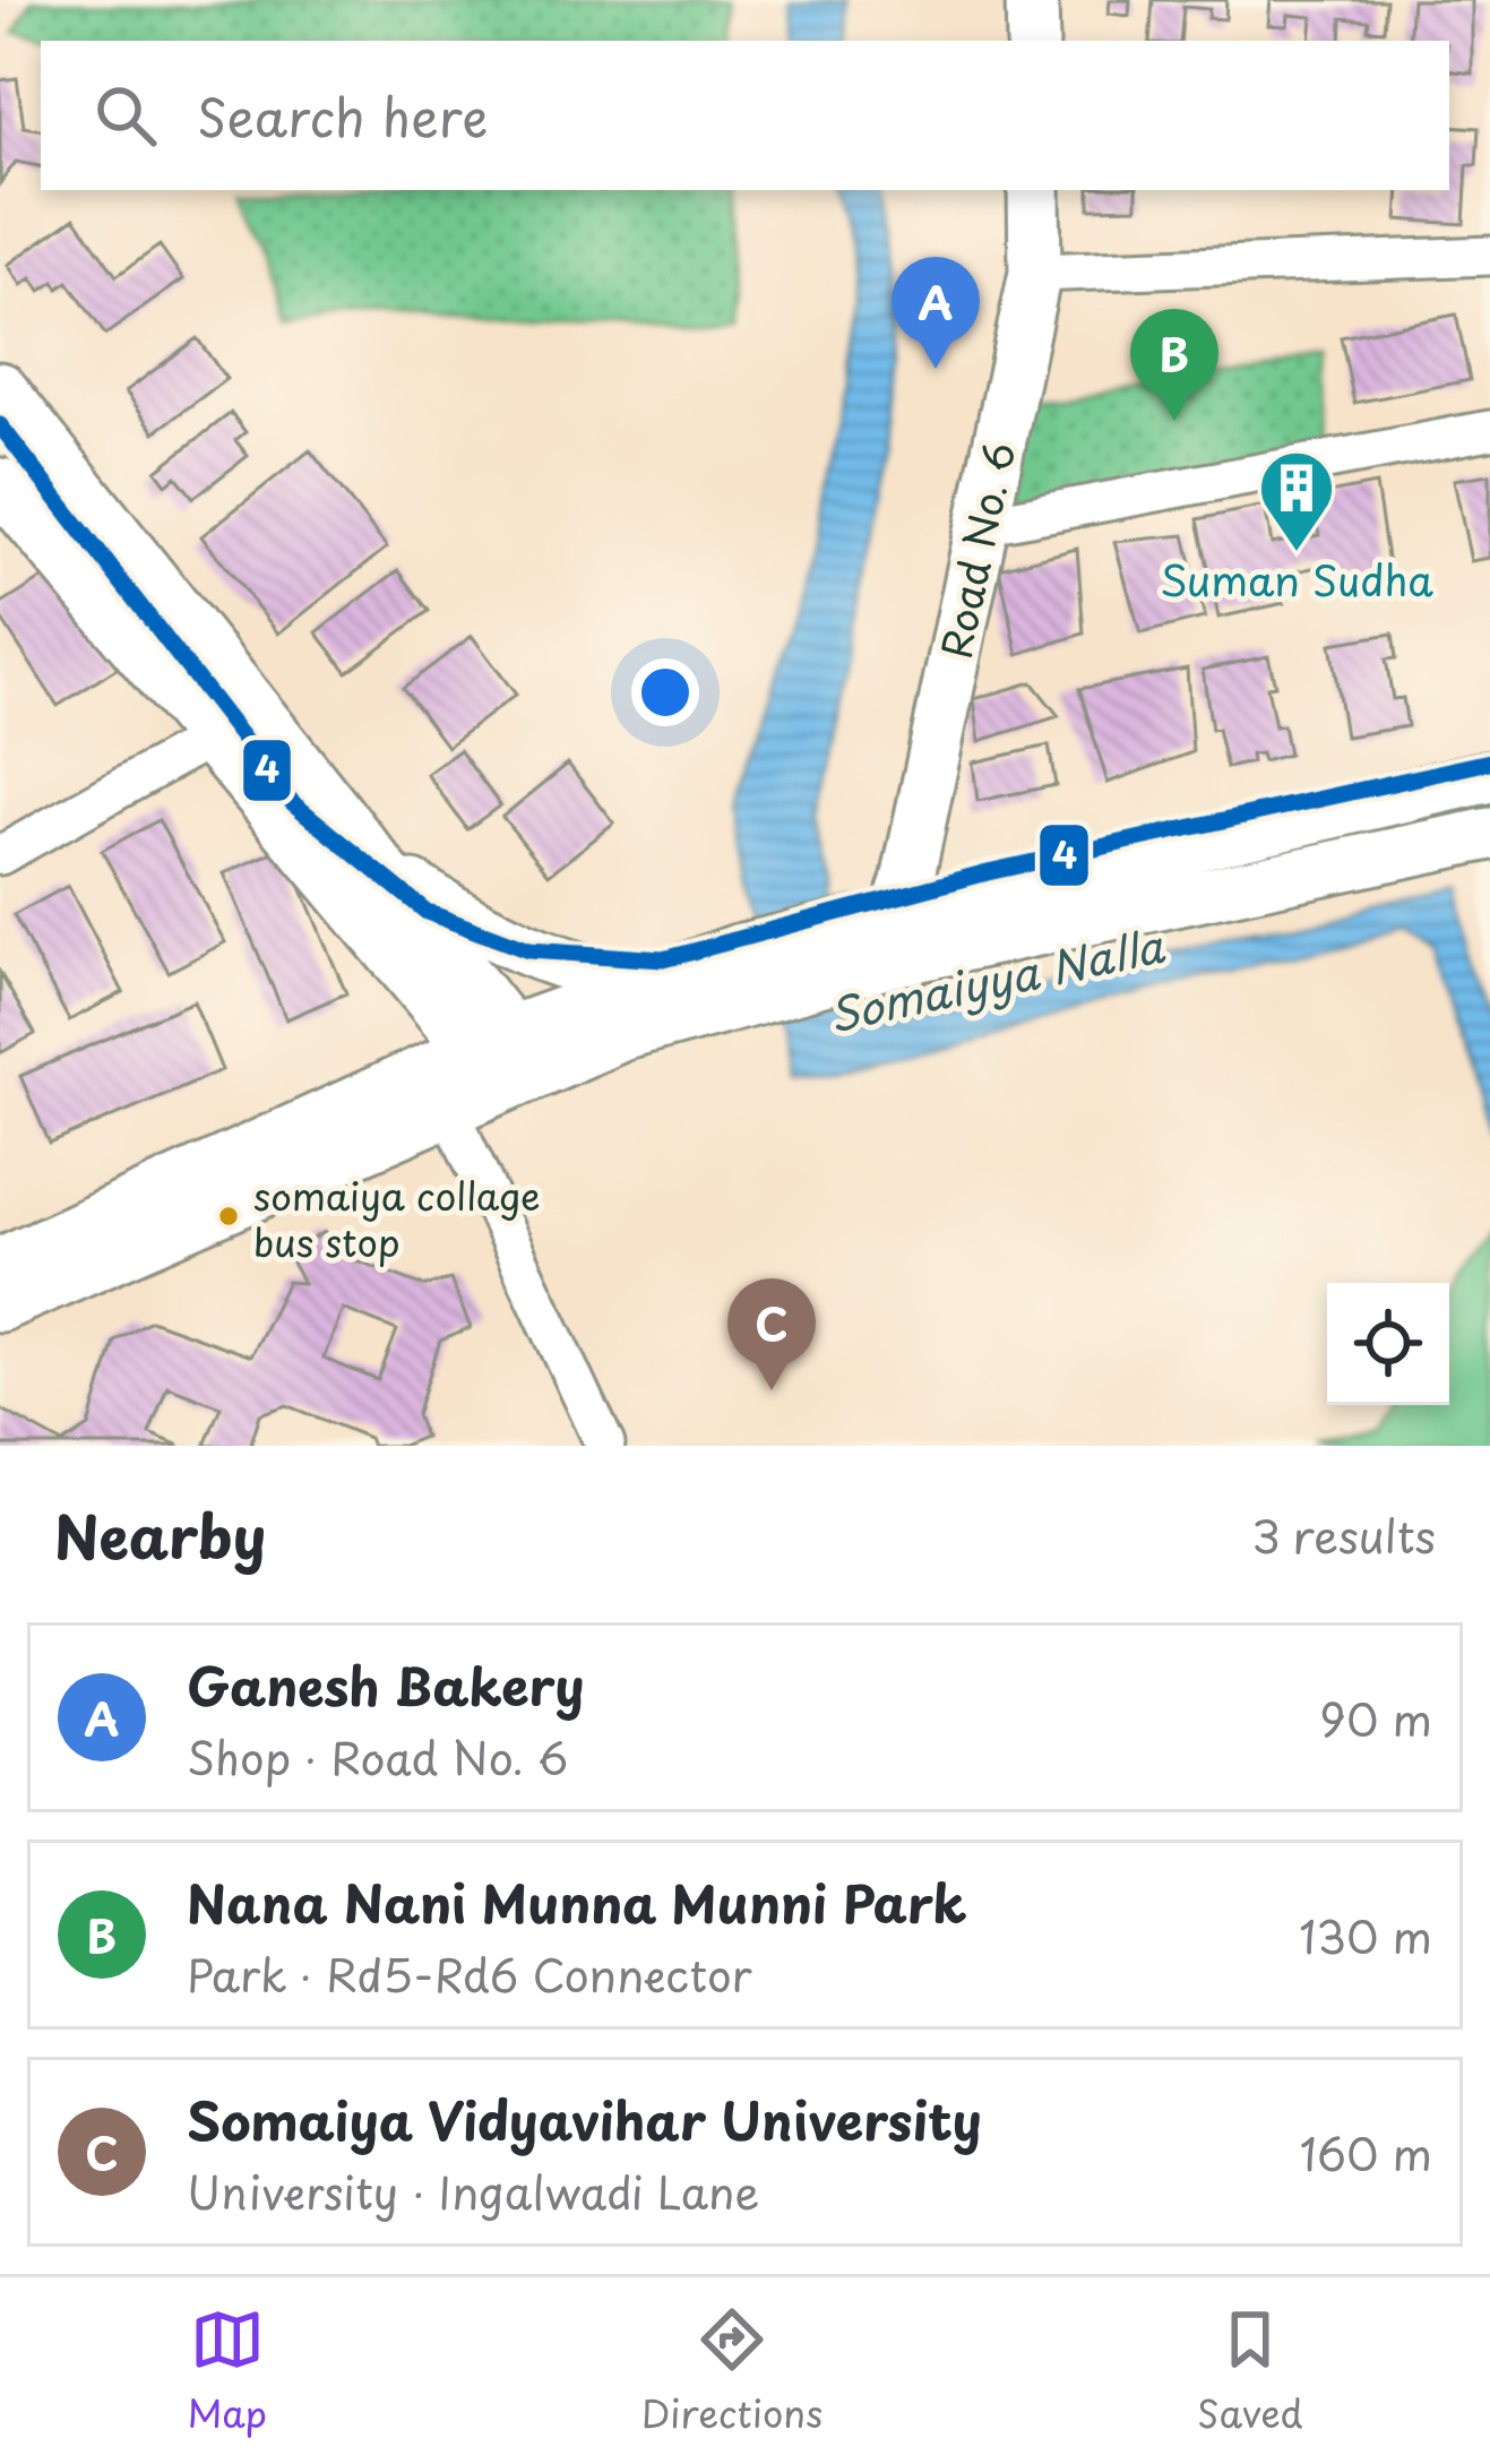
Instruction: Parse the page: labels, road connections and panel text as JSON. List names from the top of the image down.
{
  "streets": {
    "street": ["Road No. 6"]
  },
  "water": ["Somaiyya Nalla"],
  "places": {
    "building": ["Suman Sudha"],
    "other": ["somaiya collage bus stop"]
  },
  "lines": ["transit line 4"],
  "page": {
    "search": "Search here",
    "pins": ["A", "B", "C"],
    "heading": ["Nearby", "3 results"],
    "list": [
      {
        "mark": "A",
        "name": "Ganesh Bakery",
        "note": "Shop · Road No. 6",
        "value": "90 m"
      },
      {
        "mark": "B",
        "name": "Nana Nani Munna Munni Park",
        "note": "Park · Rd5-Rd6 Connector",
        "value": "130 m"
      },
      {
        "mark": "C",
        "name": "Somaiya Vidyavihar University",
        "note": "University · Ingalwadi Lane",
        "value": "160 m"
      }
    ],
    "nav": ["Map", "Directions", "Saved"]
  }
}
